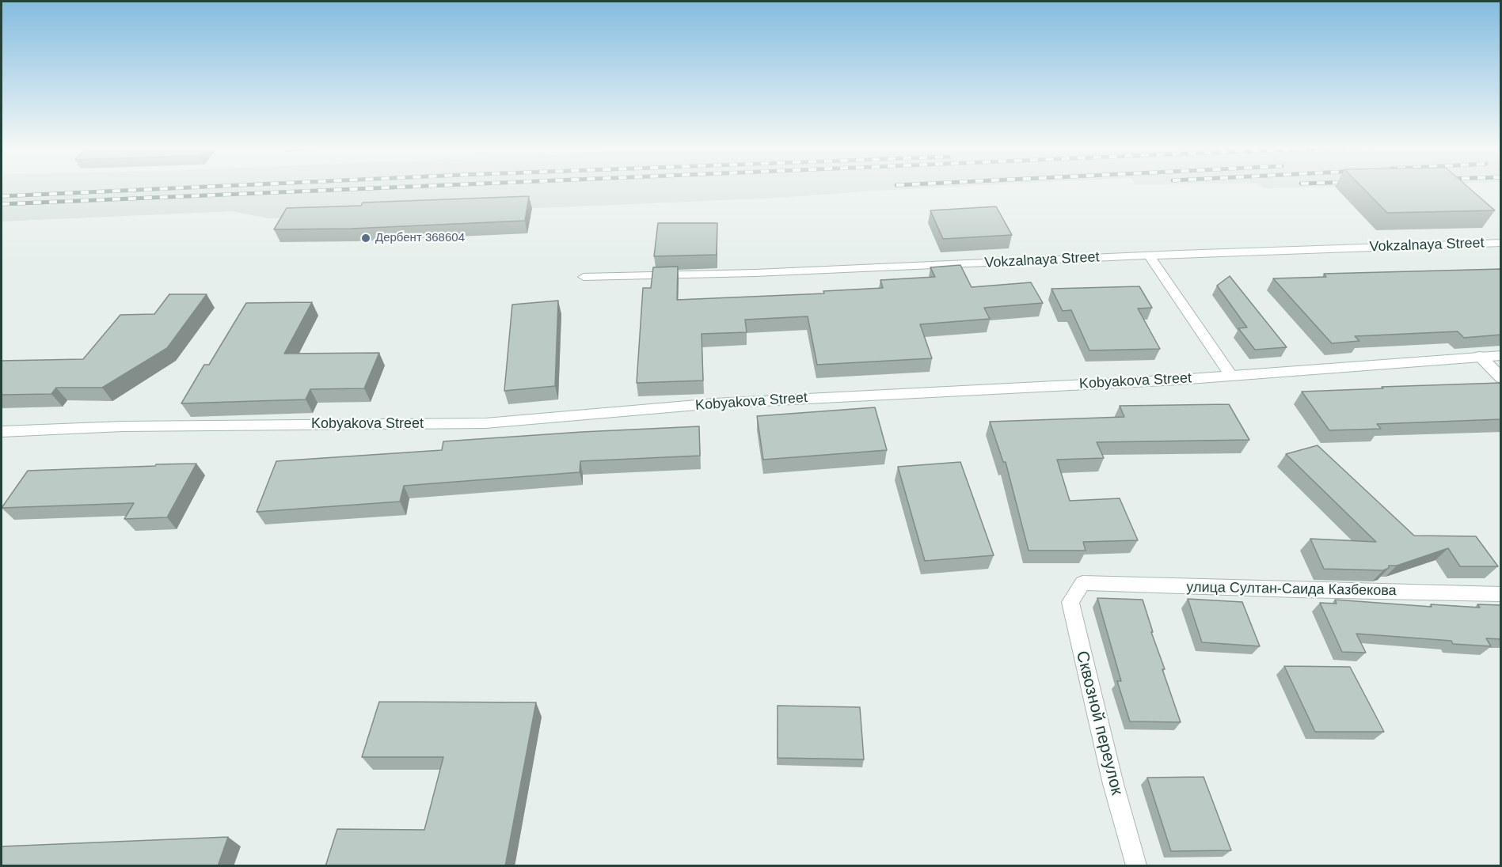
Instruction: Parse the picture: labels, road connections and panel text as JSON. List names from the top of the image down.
{
  "streets": {
    "street": [
      "Vokzalnaya Street",
      "Kobyakova Street",
      "улица Султан-Саида Казбекова",
      "Сквозной переулок"
    ]
  },
  "crossings": [
    ["улица Султан-Саида Казбекова", "Сквозной переулок"]
  ],
  "places": ["Дербент 368604"]
}
